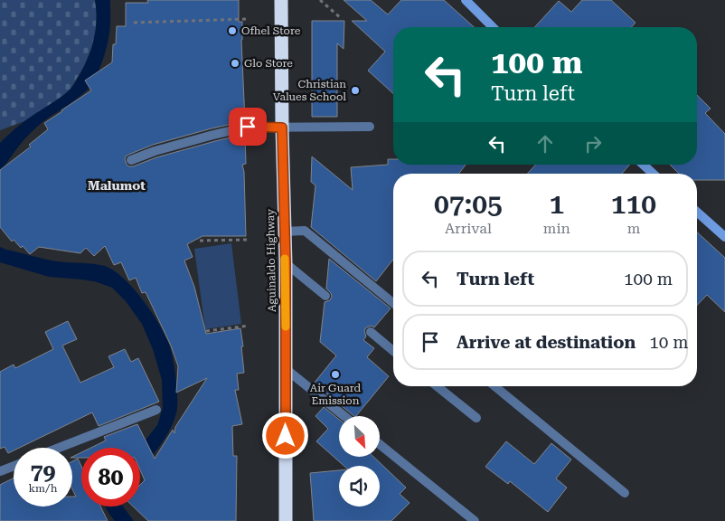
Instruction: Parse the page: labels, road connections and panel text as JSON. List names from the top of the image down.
{
  "streets": {
    "highway": ["Aguinaldo Highway"]
  },
  "districts": ["Malumot"],
  "places": [
    "Ofhel Store",
    "Glo Store",
    "Christian Values School",
    "Air Guard Emission"
  ],
  "north": "bottom right",
  "page": {
    "turn": ["100 m", "Turn left"],
    "eta": [
      "07:05",
      "Arrival",
      "1",
      "min",
      "110",
      "m"
    ],
    "list": [
      {
        "name": "Turn left",
        "value": "100 m"
      },
      {
        "name": "Arrive at destination",
        "value": "10 m"
      }
    ],
    "speed": "79 km/h",
    "limit": "80"
  }
}
